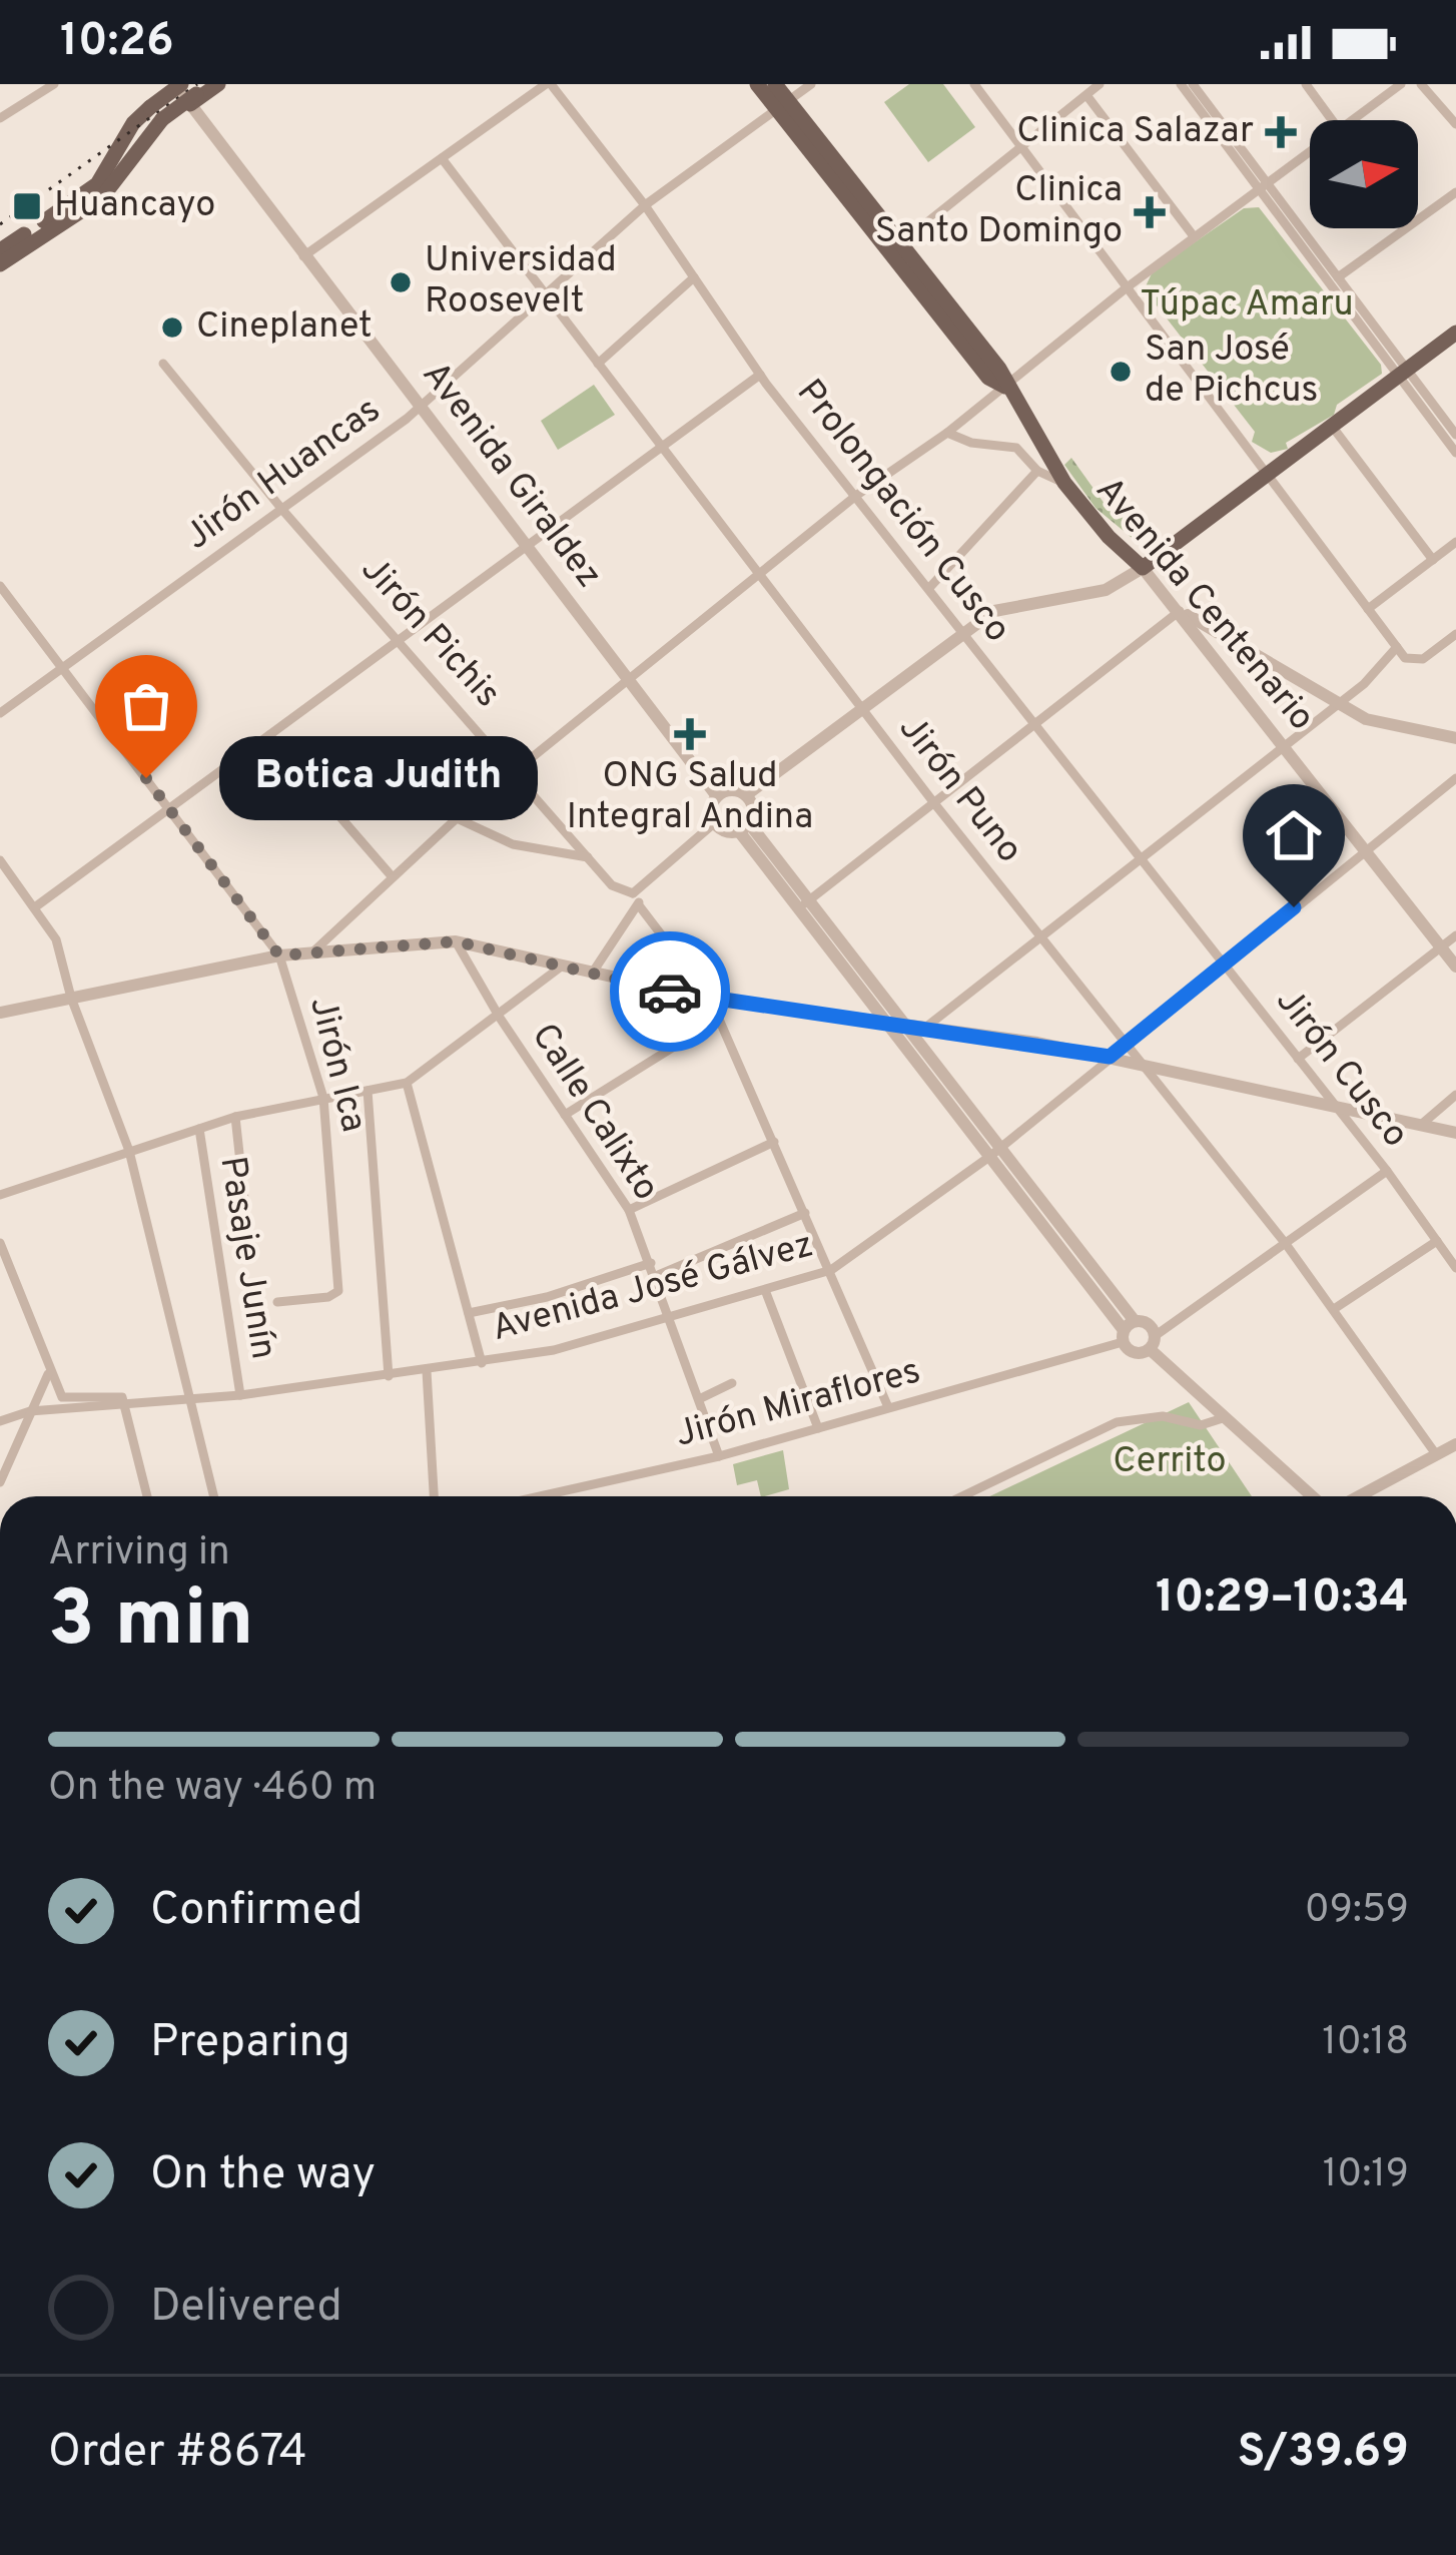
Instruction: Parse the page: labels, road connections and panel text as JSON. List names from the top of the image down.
{
  "streets": {
    "main road": ["Avenida Centenario"],
    "street": [
      "Jirón Huancas",
      "Avenida Giraldez",
      "Prolongación Cusco",
      "Jirón Pichis",
      "Jirón Puno",
      "Jirón Ica",
      "Jirón Cusco",
      "Calle Calixto",
      "Pasaje Junín",
      "Avenida José Gálvez",
      "Jirón Miraflores"
    ]
  },
  "crossings": [
    ["Jirón Huancas", "Avenida Giraldez"],
    ["Jirón Huancas", "Prolongación Cusco"],
    ["Jirón Huancas", "Avenida Centenario"],
    ["Jirón Huancas", "Jirón Pichis"],
    ["Jirón Huancas", "Jirón Puno"],
    ["Jirón Huancas", "Jirón Ica"],
    ["Prolongación Cusco", "Jirón Cusco"],
    ["Prolongación Cusco", "Avenida José Gálvez"],
    ["Avenida Centenario", "Avenida José Gálvez"],
    ["Jirón Puno", "Avenida José Gálvez"],
    ["Jirón Cusco", "Avenida José Gálvez"],
    ["Calle Calixto", "Avenida José Gálvez"],
    ["Calle Calixto", "Jirón Miraflores"],
    ["Pasaje Junín", "Avenida José Gálvez"]
  ],
  "parks": ["Túpac Amaru", "Cerrito"],
  "places": {
    "health": ["Clinica Salazar", "Clinica Santo Domingo", "ONG Salud Integral Andina"],
    "transit": ["Huancayo"],
    "other": [
      "Universidad Roosevelt",
      "Cineplanet",
      "San José de Pichcus",
      "Botica Judith"
    ]
  },
  "north": "right",
  "page": {
    "status": "10:26",
    "bubble": "Botica Judith",
    "heading": ["3 min", "Arriving in", "10:29–10:34"],
    "panel": ["Order #8674", "S/39.69"],
    "bar": "On the way · 460 m",
    "list": [
      ["Confirmed", "09:59"],
      ["Preparing", "10:18"],
      ["On the way", "10:19"],
      "Delivered"
    ]
  }
}
